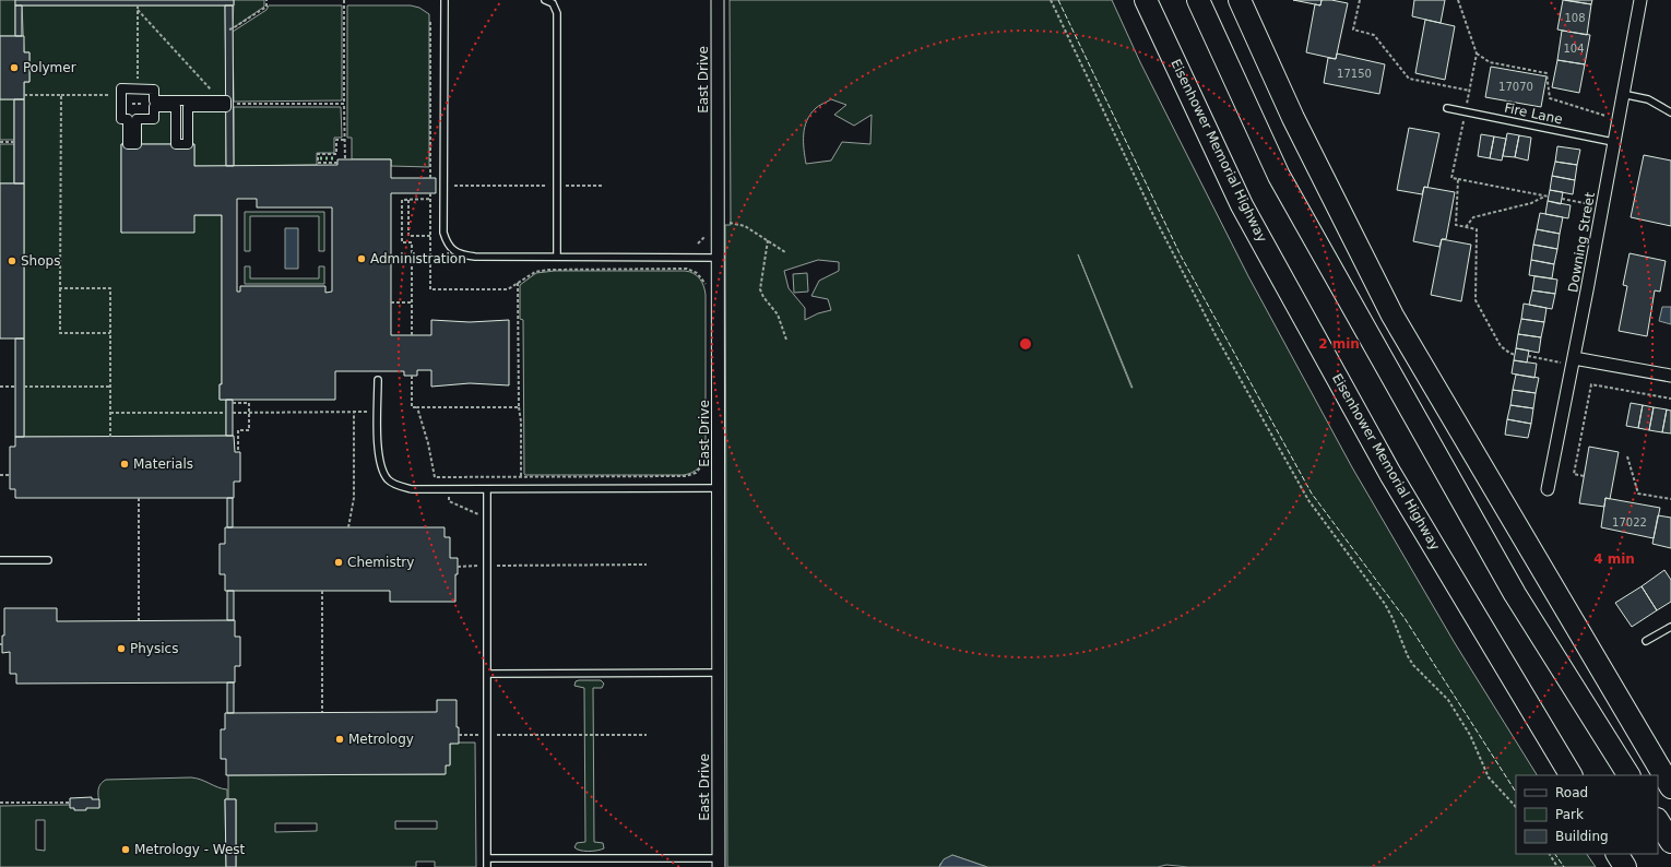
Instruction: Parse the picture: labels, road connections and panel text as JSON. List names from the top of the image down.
{
  "streets": {
    "highway": ["Eisenhower Memorial Highway"],
    "street": ["East Drive", "Downing Street"],
    "lane": ["Fire Lane"]
  },
  "crossings": [
    ["Fire Lane", "Downing Street"]
  ],
  "places": [
    "Polymer",
    "Administration",
    "Shops",
    "Materials",
    "Chemistry",
    "Physics",
    "Metrology",
    "Metrology - West"
  ],
  "house_numbers": [
    "108",
    "104",
    "17150",
    "17070",
    "17022"
  ],
  "legend": ["Road", "Park", "Building"],
  "rings": ["2 min", "4 min"]
}
